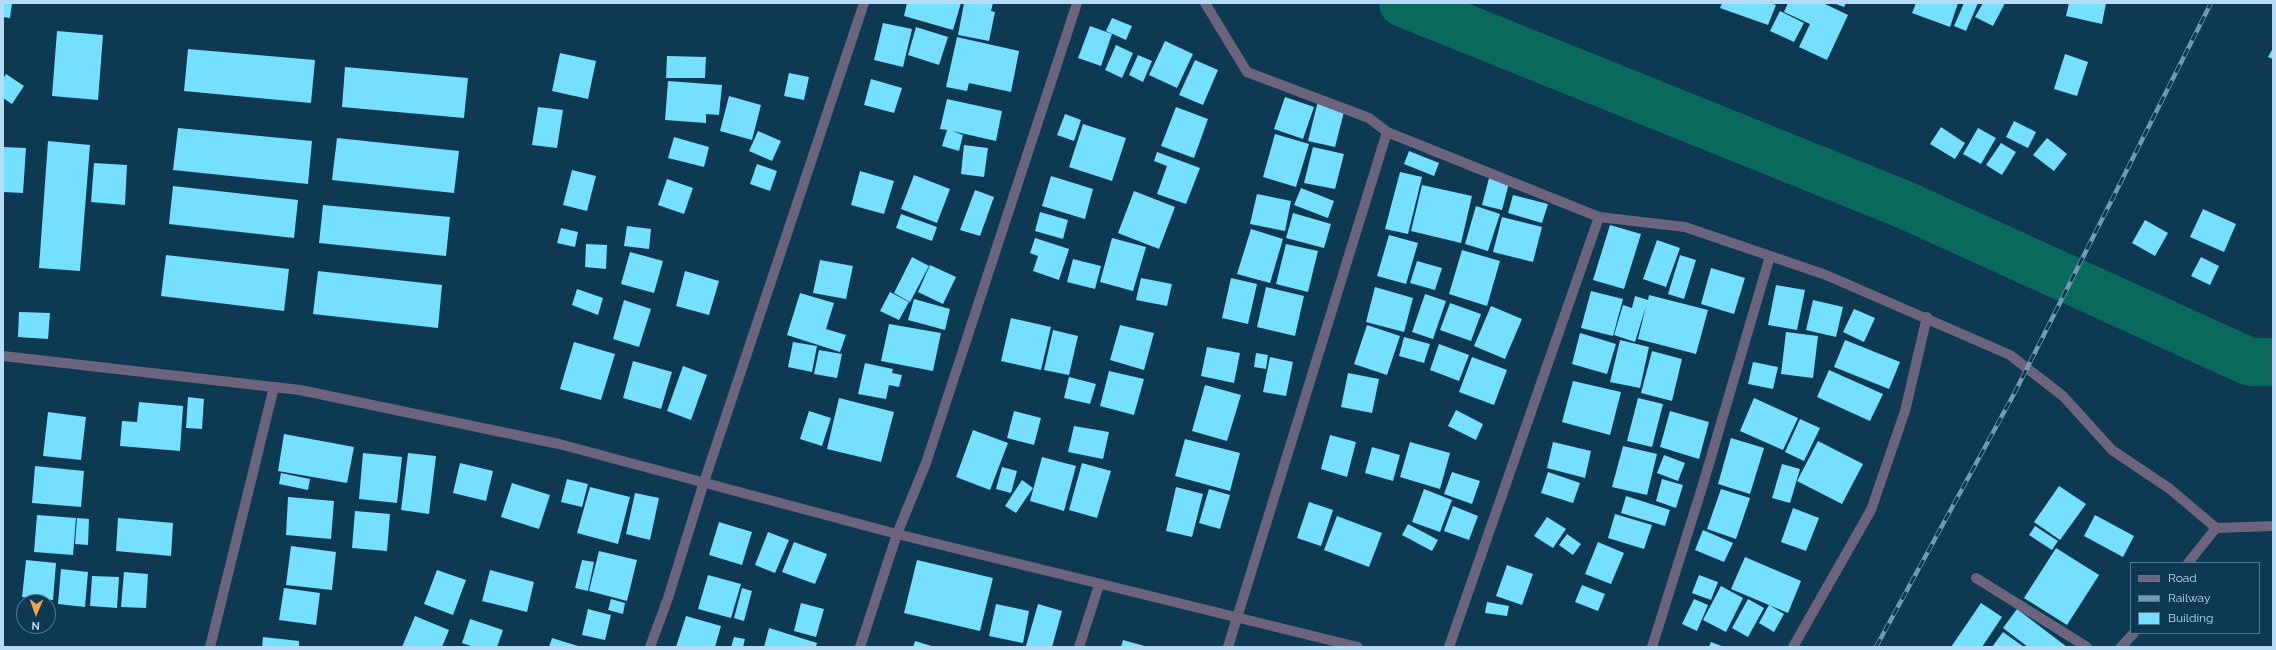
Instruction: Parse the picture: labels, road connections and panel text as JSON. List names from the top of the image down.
{
  "legend": ["Road", "Railway", "Building"],
  "north": "bottom"
}
